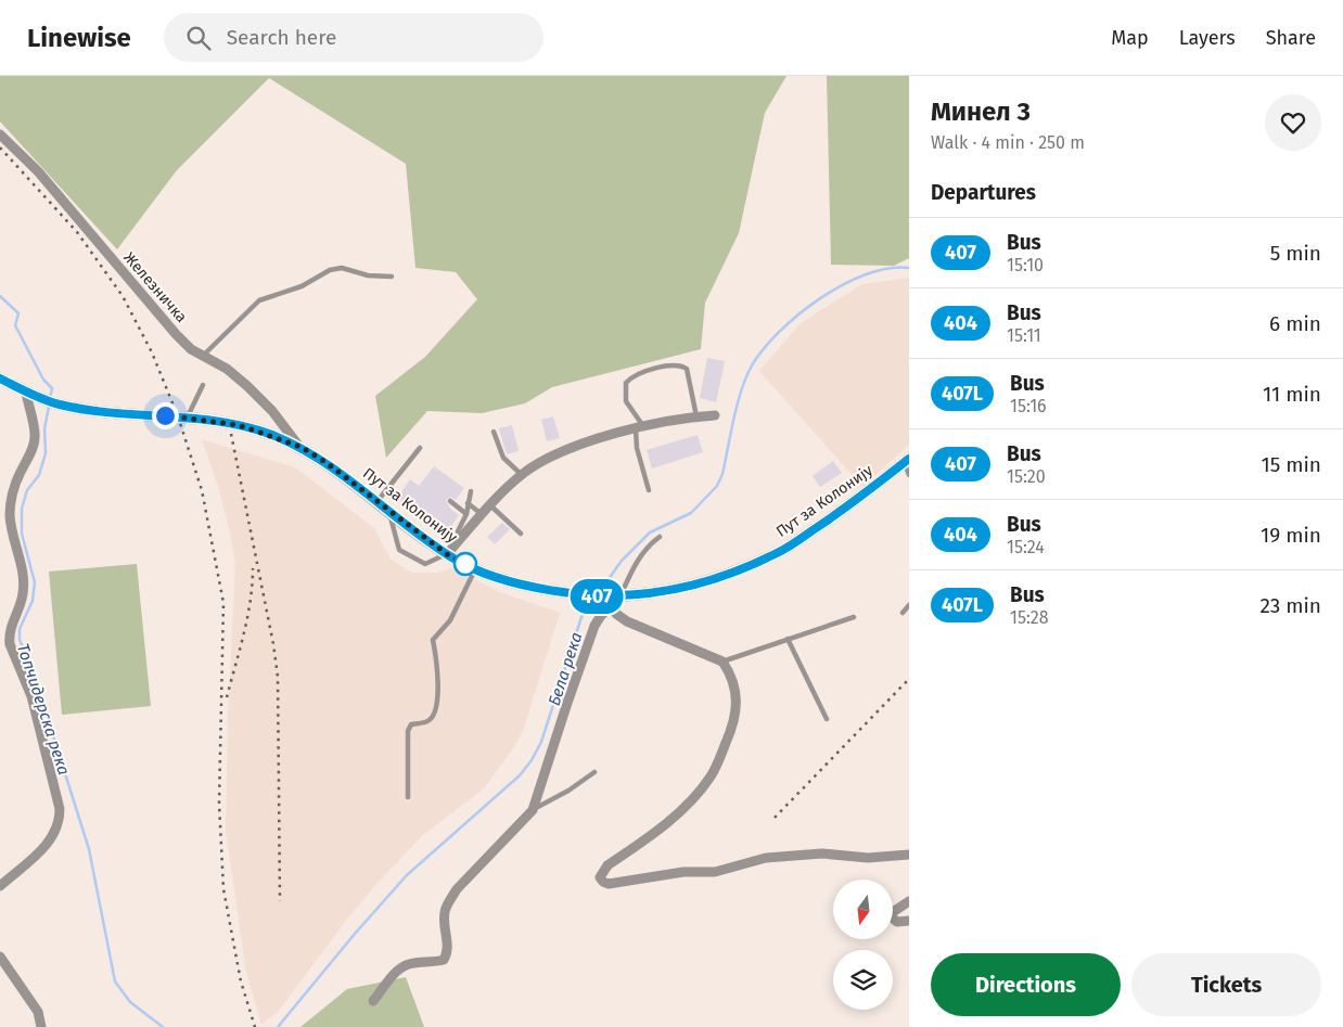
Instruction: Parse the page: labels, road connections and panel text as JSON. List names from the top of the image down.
{
  "streets": {
    "street": ["Железничка", "Пут за Колонију"]
  },
  "crossings": [
    ["Железничка", "Пут за Колонију"]
  ],
  "water": ["Бела река", "Топчидерска река"],
  "lines": ["bus line 407"],
  "north": "bottom",
  "page": {
    "header": "Linewise",
    "search": "Search here",
    "nav": ["Map", "Layers", "Share"],
    "on_map": "407",
    "heading": [
      ["Минел 3", "Walk · 4 min · 250 m"],
      "Departures"
    ],
    "list": [
      {
        "mark": "407",
        "name": "Bus",
        "note": "15:10",
        "value": "5 min"
      },
      {
        "mark": "404",
        "name": "Bus",
        "note": "15:11",
        "value": "6 min"
      },
      {
        "mark": "407L",
        "name": "Bus",
        "note": "15:16",
        "value": "11 min"
      },
      {
        "mark": "407",
        "name": "Bus",
        "note": "15:20",
        "value": "15 min"
      },
      {
        "mark": "404",
        "name": "Bus",
        "note": "15:24",
        "value": "19 min"
      },
      {
        "mark": "407L",
        "name": "Bus",
        "note": "15:28",
        "value": "23 min"
      }
    ],
    "buttons": ["Directions", "Tickets"]
  }
}
